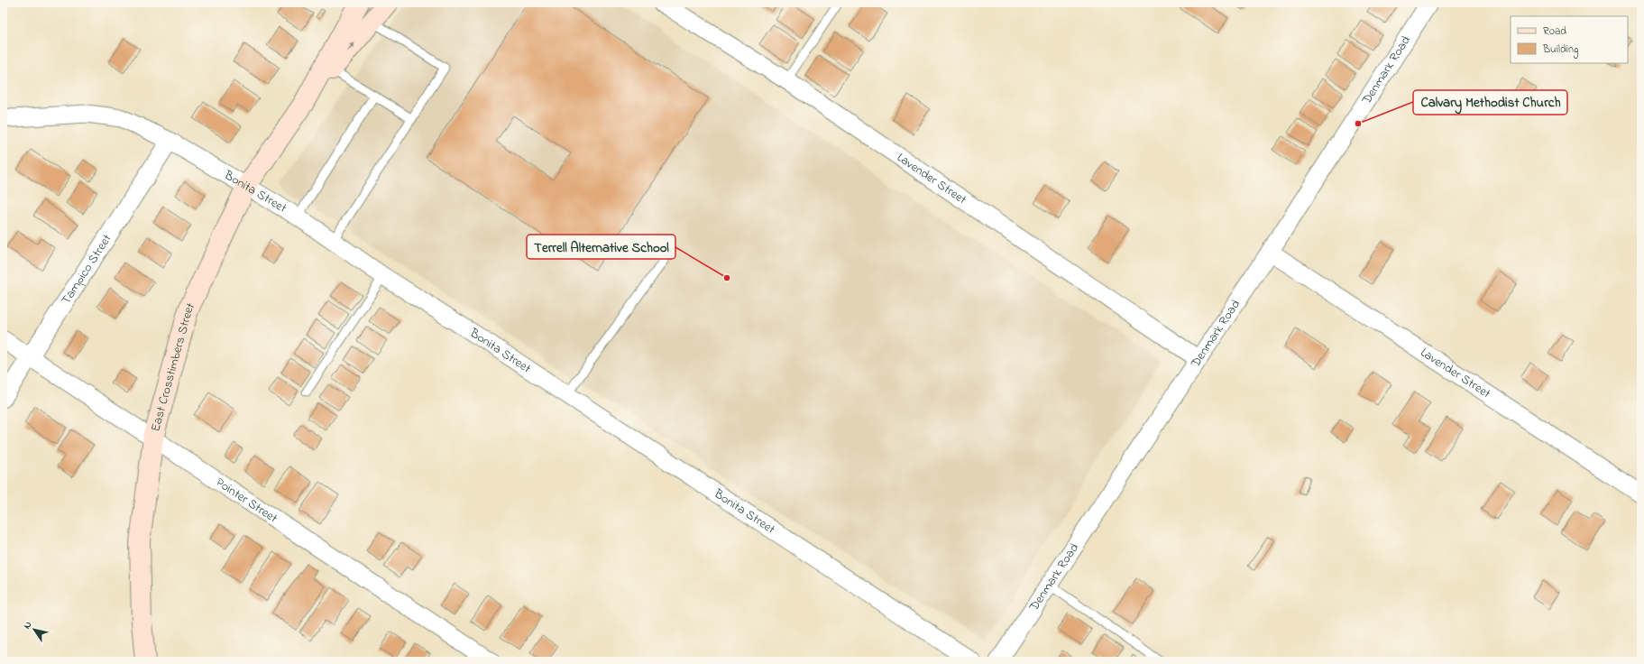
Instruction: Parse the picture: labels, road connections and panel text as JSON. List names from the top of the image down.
{
  "streets": {
    "main road": ["East Crosstimbers Street"],
    "street": [
      "Denmark Road",
      "Lavender Street",
      "Bonita Street",
      "Tampico Street",
      "Pointer Street"
    ]
  },
  "crossings": [
    ["Denmark Road", "Lavender Street"],
    ["Bonita Street", "Tampico Street"],
    ["Bonita Street", "East Crosstimbers Street"],
    ["Tampico Street", "Pointer Street"],
    ["East Crosstimbers Street", "Pointer Street"]
  ],
  "places": ["Calvary Methodist Church", "Terrell Alternative School"],
  "legend": ["Road", "Building"],
  "north": "top left"
}
